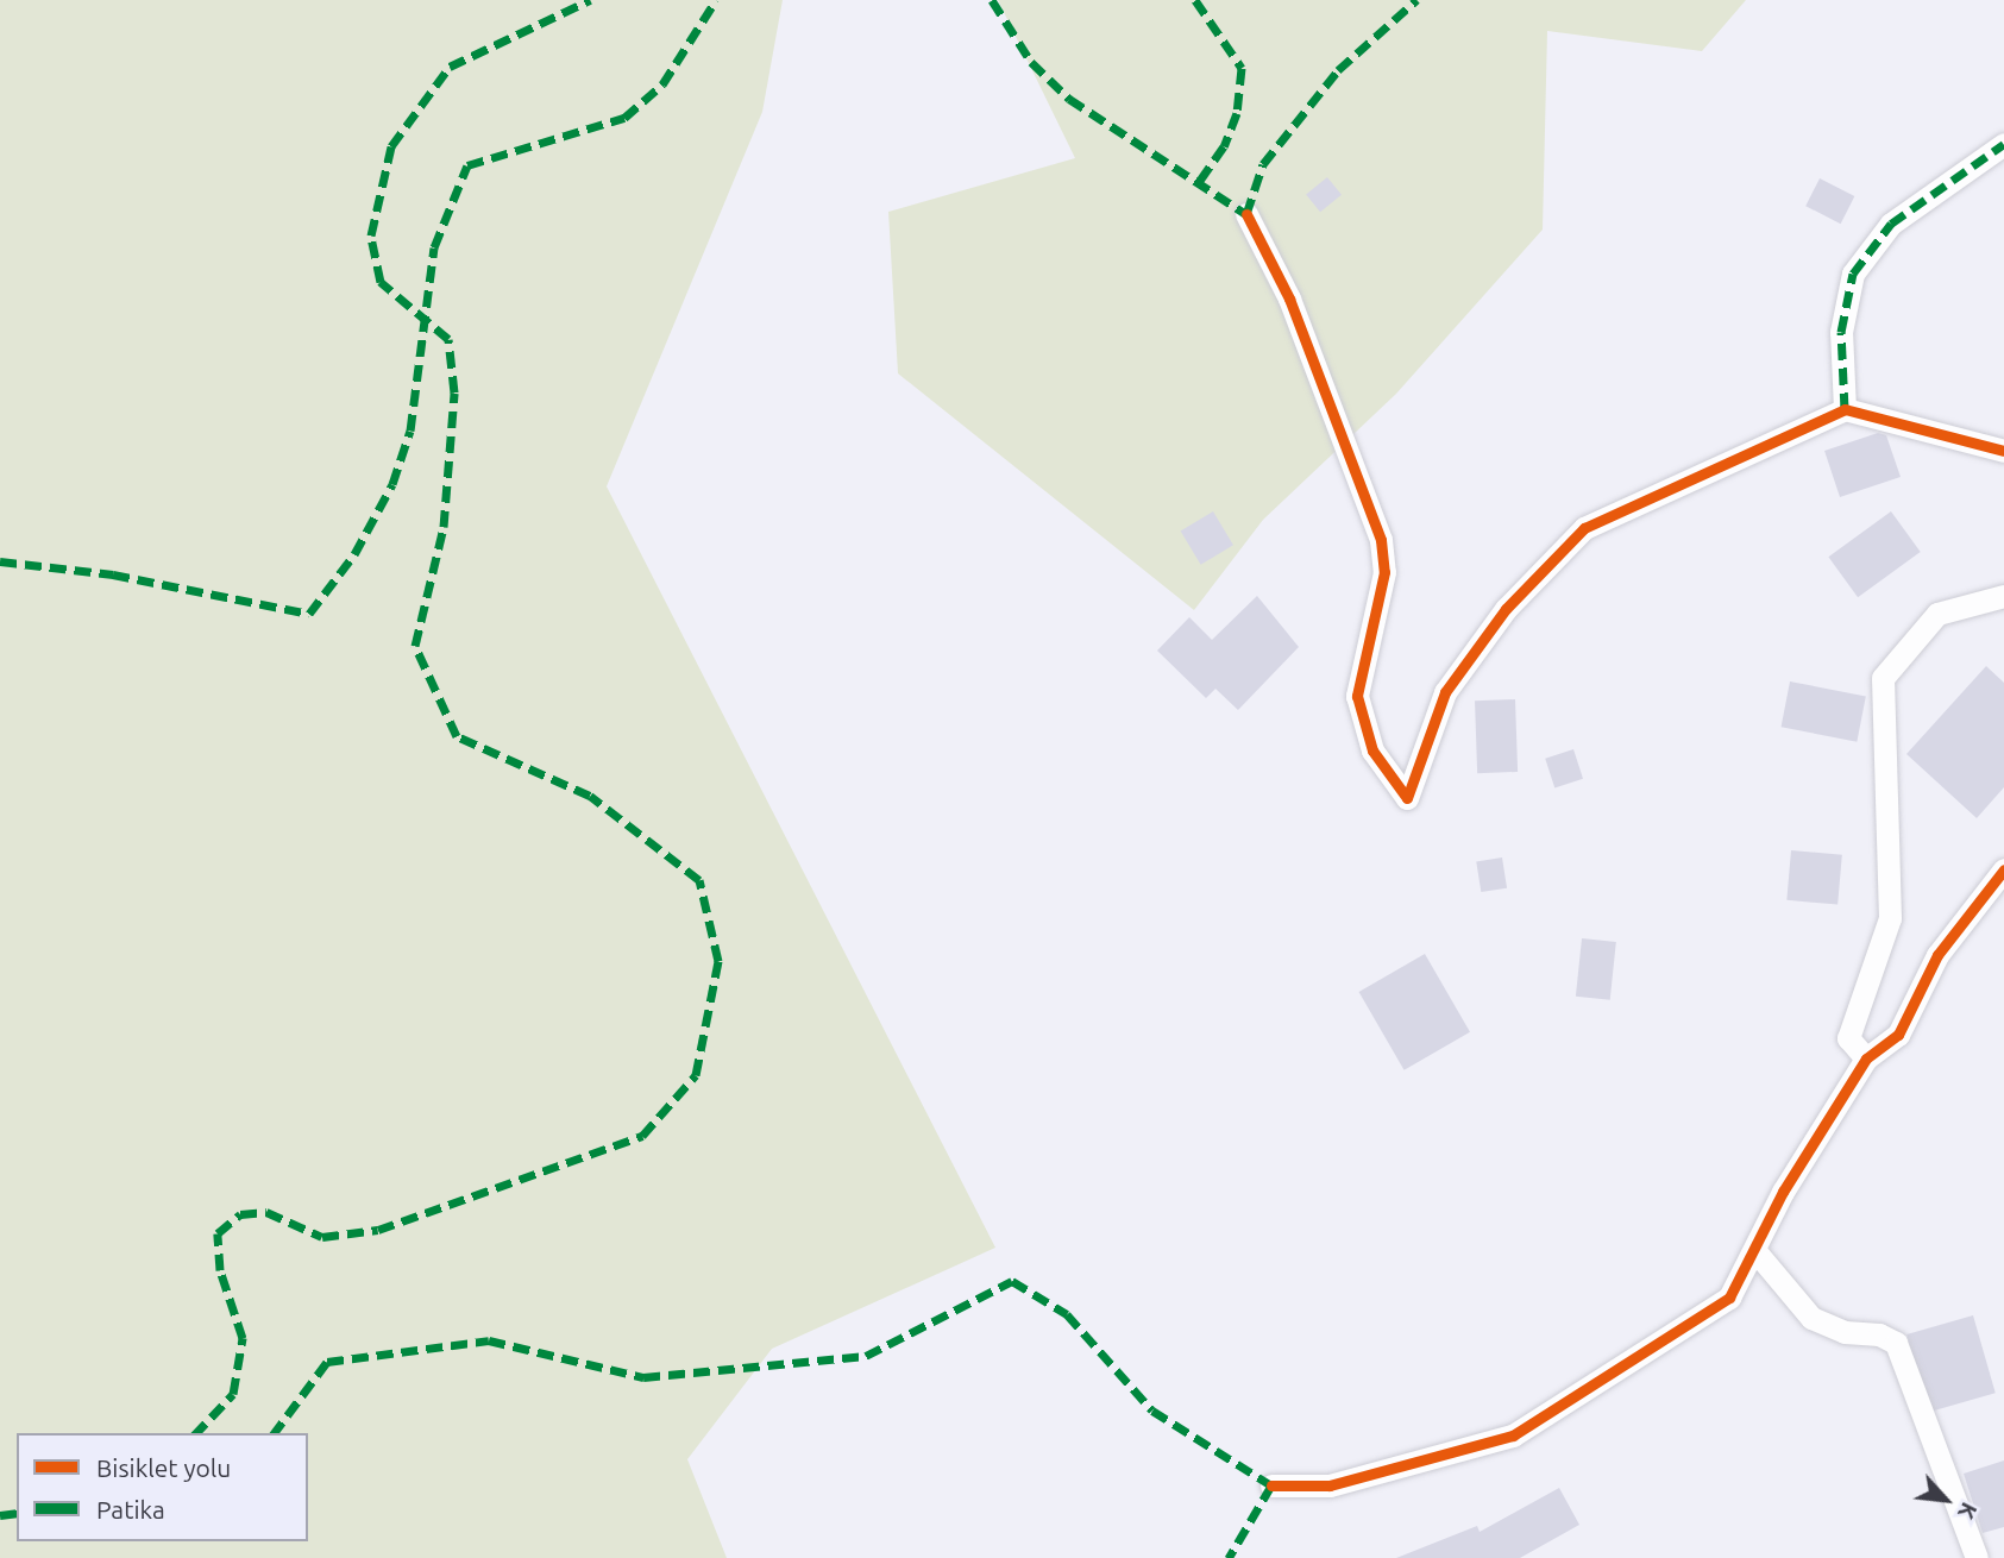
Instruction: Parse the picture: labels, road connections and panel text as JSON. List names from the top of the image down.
{
  "legend": ["Bisiklet yolu", "Patika"],
  "north": "bottom right"
}
